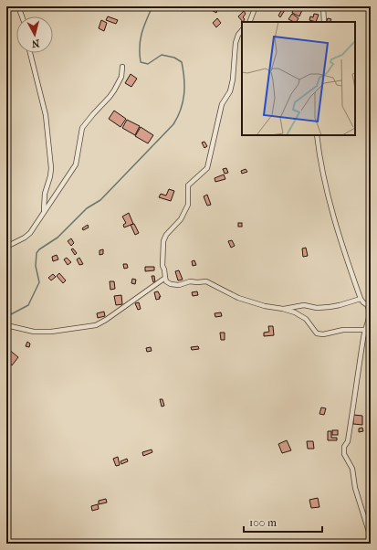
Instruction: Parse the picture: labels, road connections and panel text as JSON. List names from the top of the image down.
{
  "scale_bar": "100 m",
  "north": "bottom"
}
